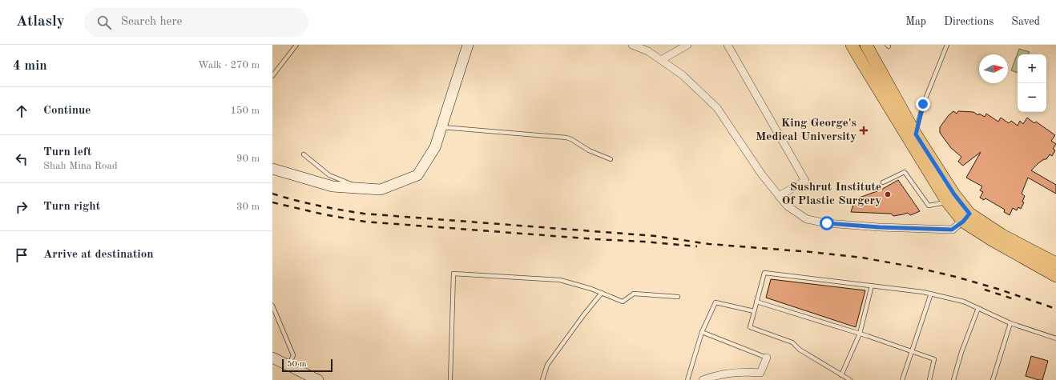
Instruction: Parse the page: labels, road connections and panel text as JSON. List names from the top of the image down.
{
  "places": {
    "health": ["King George's Medical University"],
    "other": ["Sushrut Institute Of Plastic Surgery"]
  },
  "scale_bar": "50 m",
  "north": "right",
  "page": {
    "header": "Atlasly",
    "search": "Search here",
    "nav": ["Map", "Directions", "Saved"],
    "heading": ["4 min", "Walk · 270 m"],
    "map_buttons": ["+", "−"],
    "list": [
      ["Continue", "150 m"],
      ["Turn left", "Shah Mina Road", "90 m"],
      ["Turn right", "30 m"],
      "Arrive at destination"
    ],
    "scale": "50 m"
  }
}
